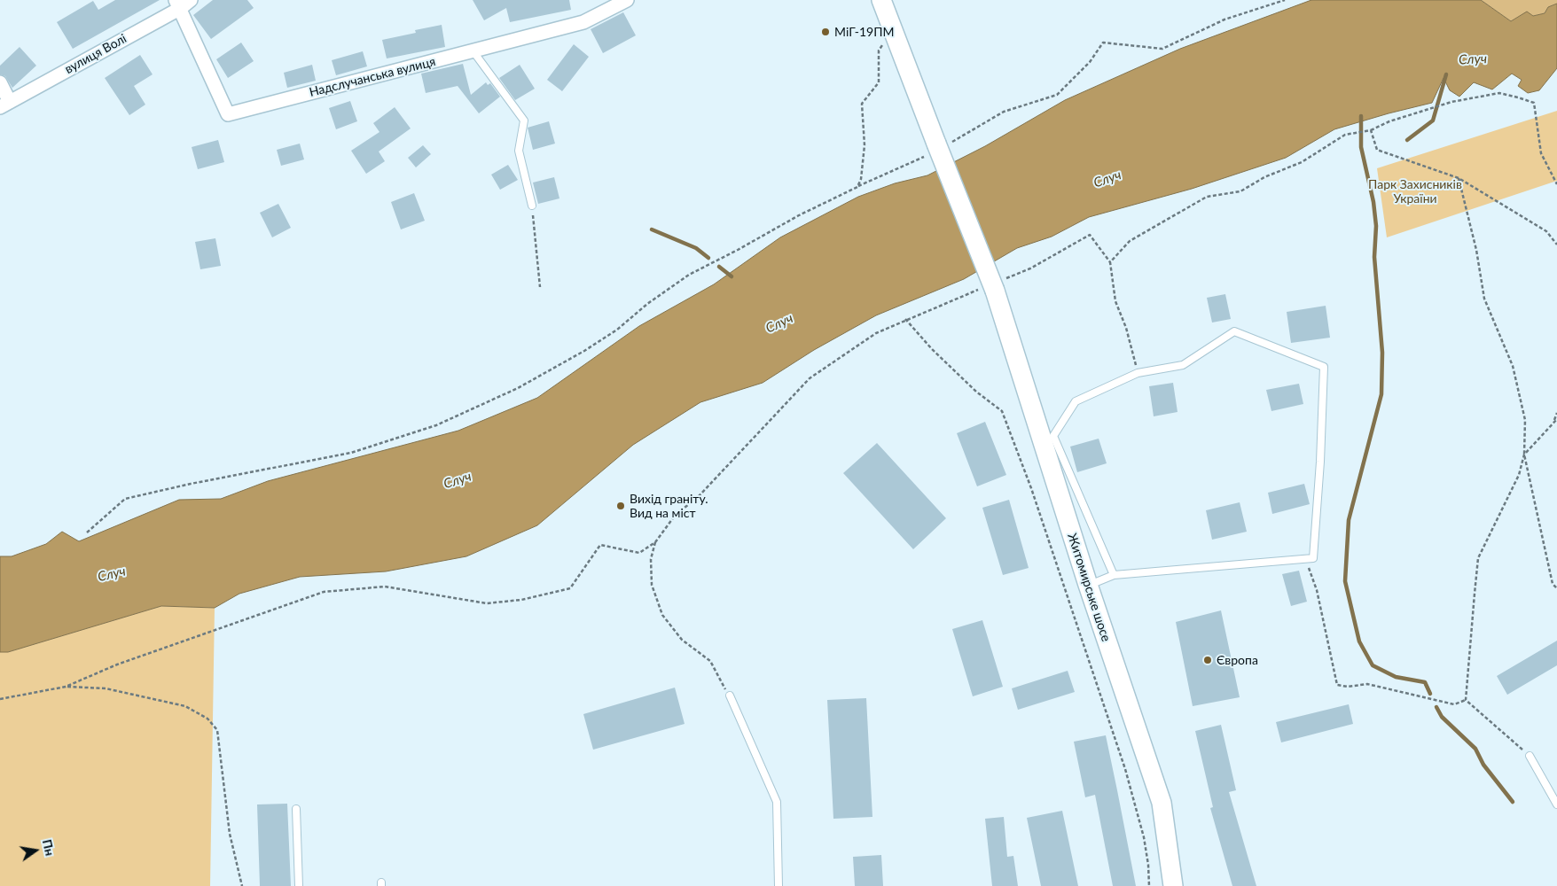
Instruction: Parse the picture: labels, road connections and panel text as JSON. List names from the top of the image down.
{
  "streets": {
    "main road": ["Житомирське шосе"],
    "street": ["вулиця Волі", "Надслучанська вулиця"]
  },
  "crossings": [
    ["вулиця Волі", "Надслучанська вулиця"]
  ],
  "water": ["Случ"],
  "parks": ["Парк Захисників України"],
  "places": ["МіГ-19ПМ", "Вихід граніту. Вид на міст", "Європа"],
  "north": "right"
}
